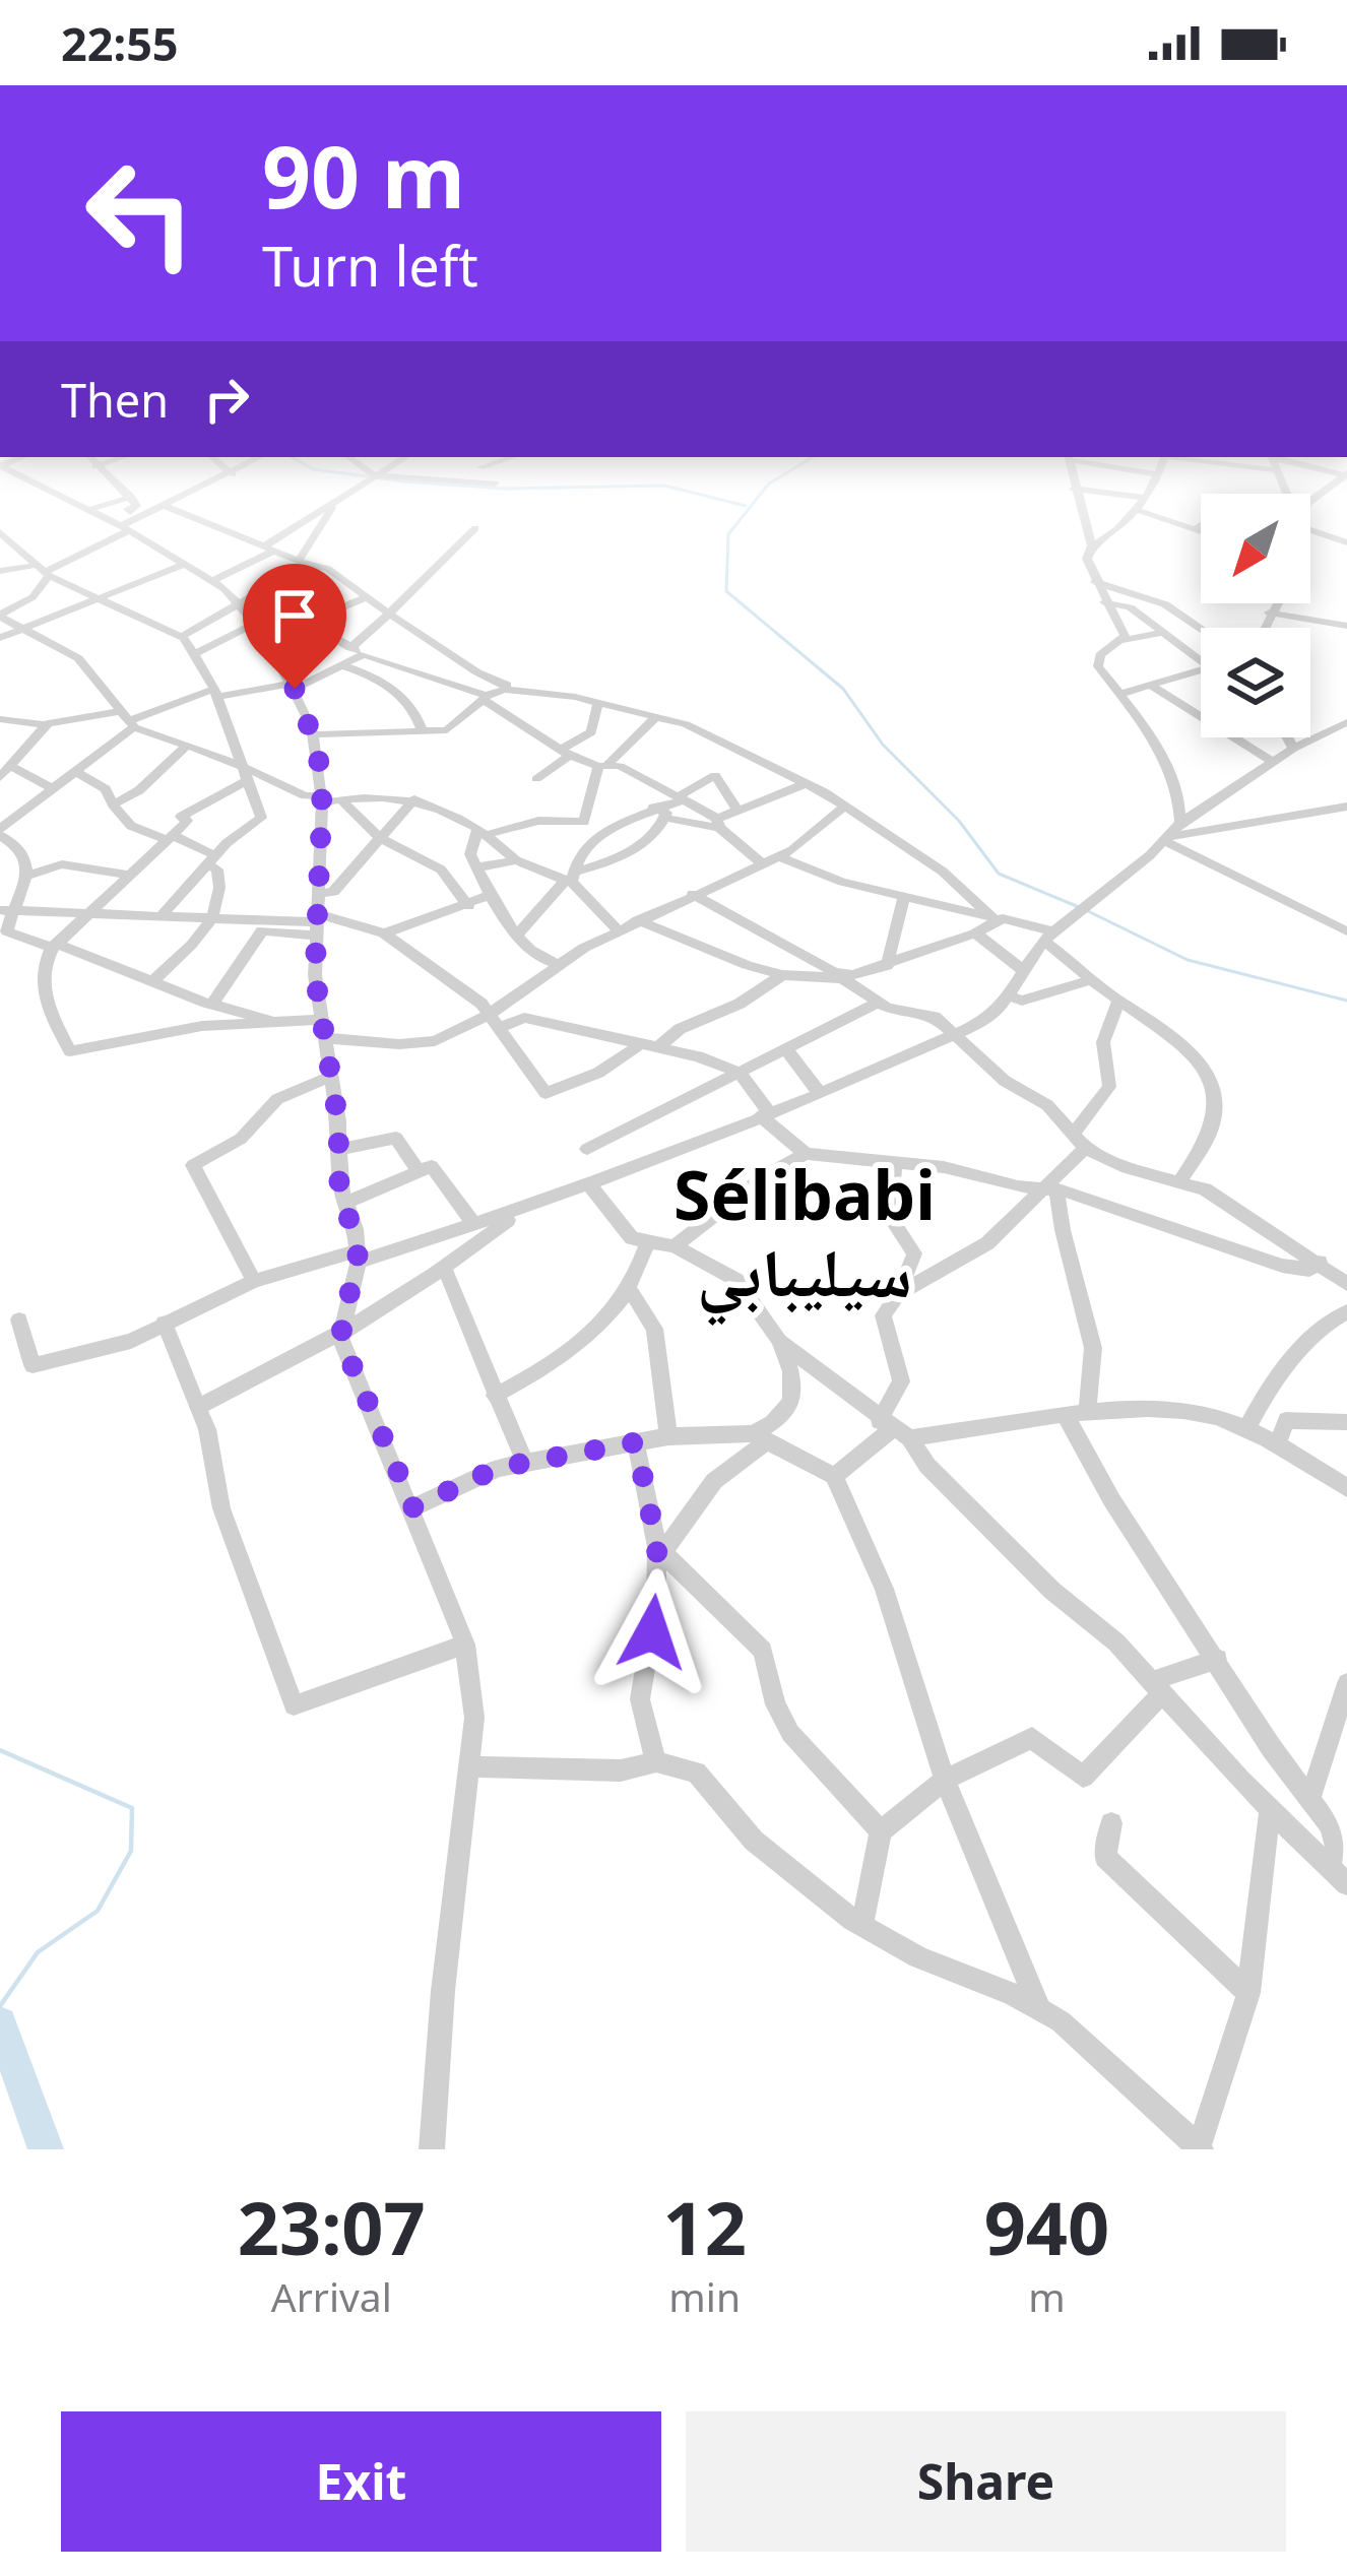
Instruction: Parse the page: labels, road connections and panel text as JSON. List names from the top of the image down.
{
  "districts": ["Sélibabi سيليبابي"],
  "north": "bottom left",
  "page": {
    "status": "22:55",
    "turn": ["90 m", "Turn left"],
    "then": "Then",
    "eta": [
      "23:07",
      "Arrival",
      "12",
      "min",
      "940",
      "m"
    ],
    "buttons": ["Exit", "Share"]
  }
}
